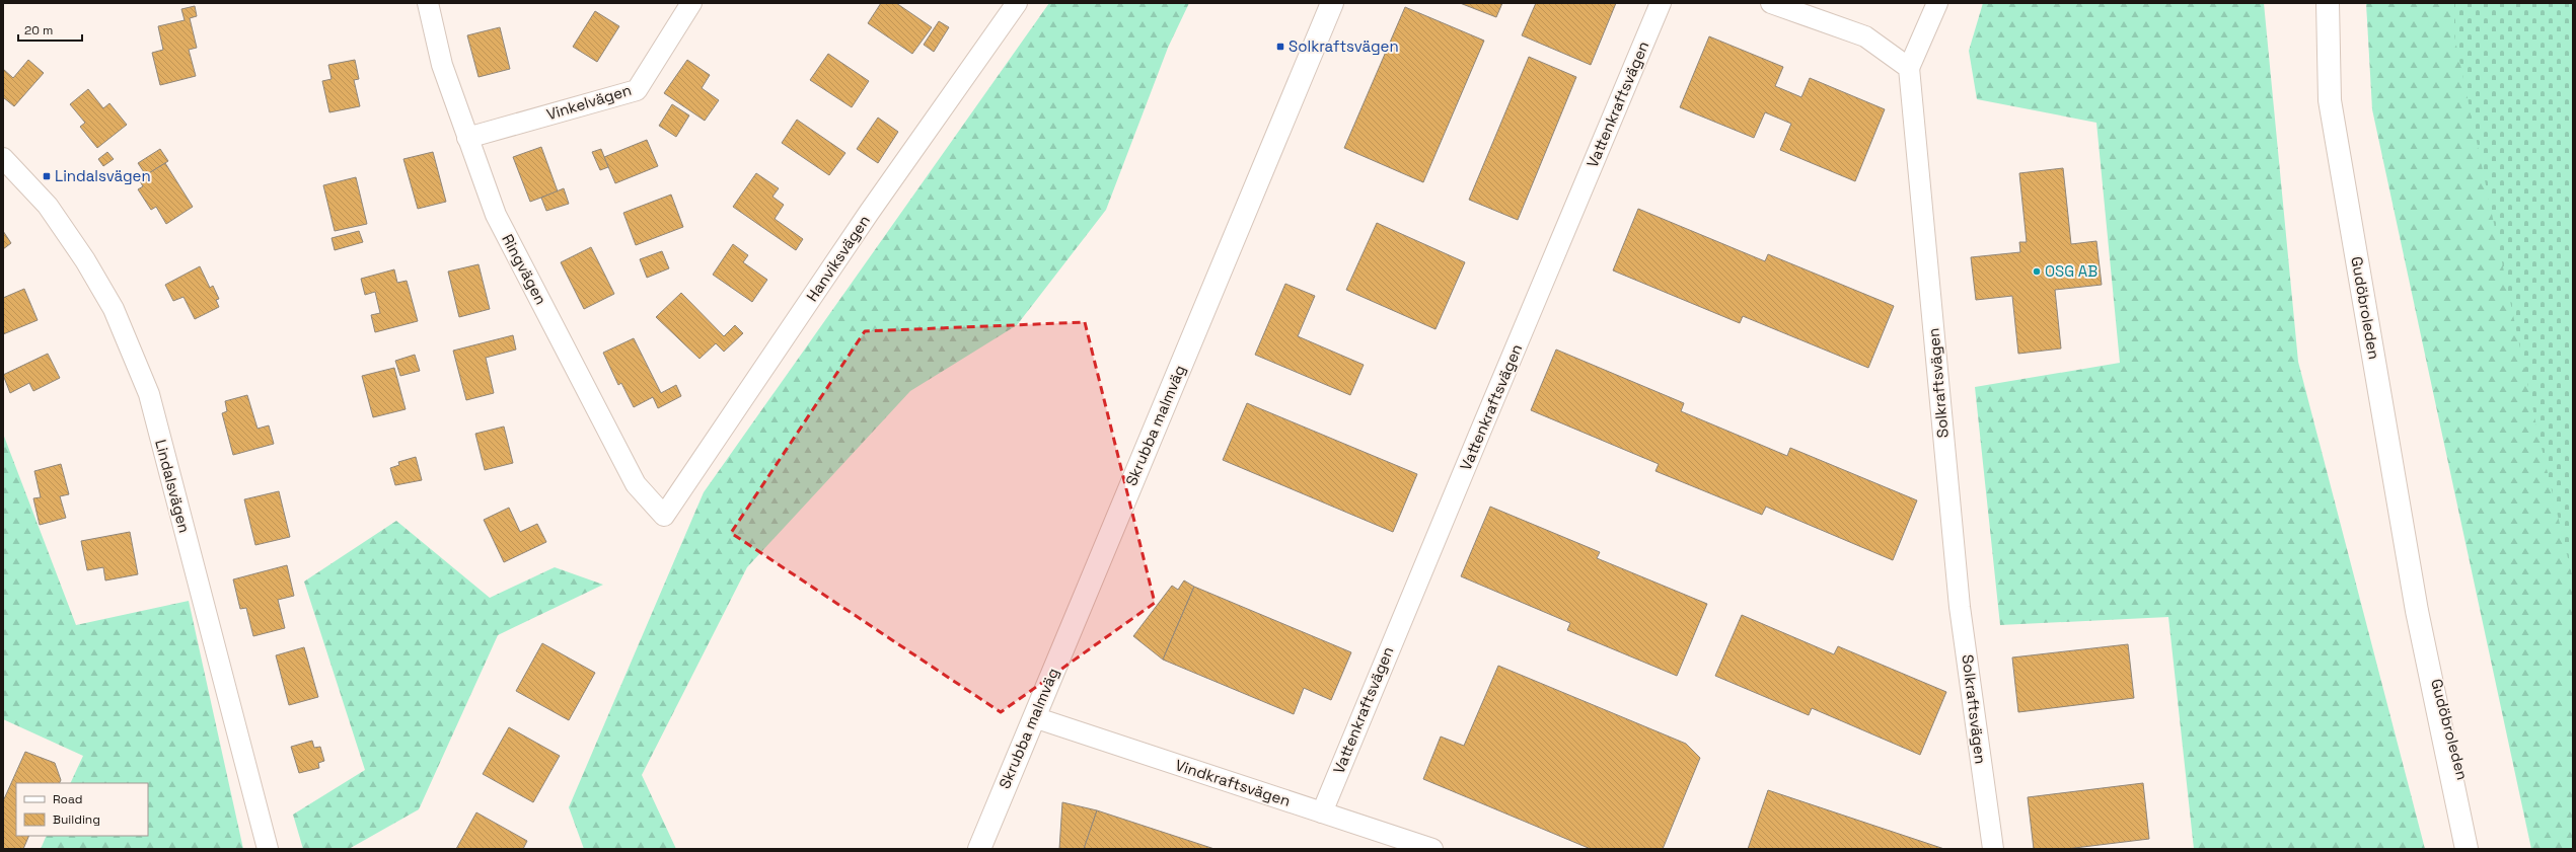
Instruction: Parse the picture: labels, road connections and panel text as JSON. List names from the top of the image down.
{
  "streets": {
    "main road": ["Gudöbroleden", "Skrubba malmväg"],
    "street": [
      "Vinkelvägen",
      "Vattenkraftsvägen",
      "Hanviksvägen",
      "Ringvägen",
      "Solkraftsvägen",
      "Lindalsvägen",
      "Vindkraftsvägen"
    ]
  },
  "crossings": [
    ["Vinkelvägen", "Ringvägen"],
    ["Vattenkraftsvägen", "Vindkraftsvägen"],
    ["Hanviksvägen", "Ringvägen"],
    ["Skrubba malmväg", "Vindkraftsvägen"]
  ],
  "places": {
    "transit": ["Solkraftsvägen", "Lindalsvägen"],
    "other": ["OSG AB"]
  },
  "legend": ["Road", "Building"],
  "scale_bar": "20 m"
}
